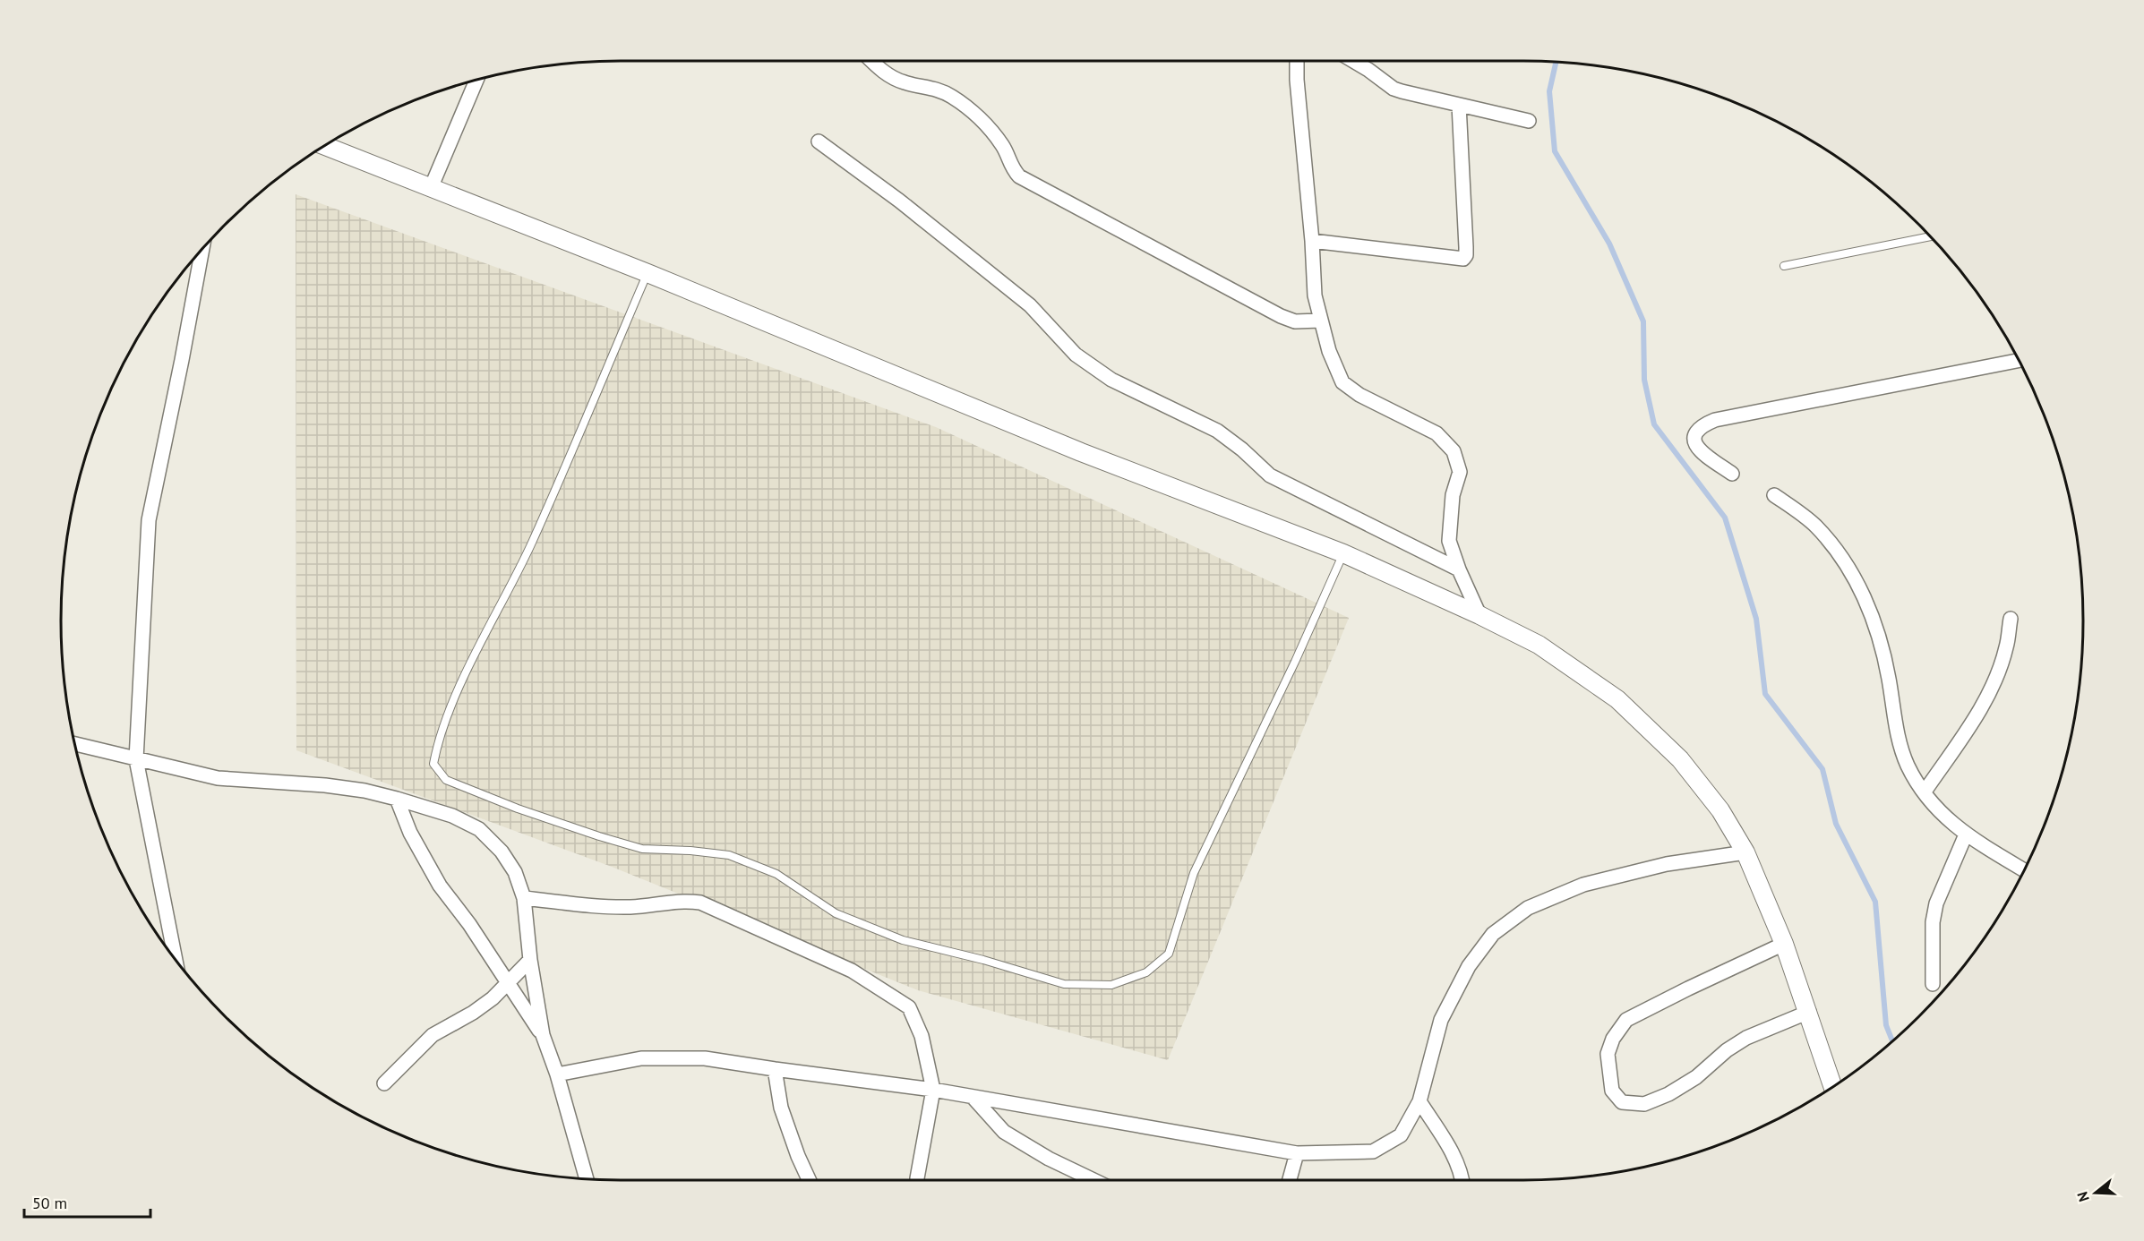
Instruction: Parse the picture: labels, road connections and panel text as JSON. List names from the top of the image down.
{
  "scale_bar": "50 m",
  "north": "left"
}
